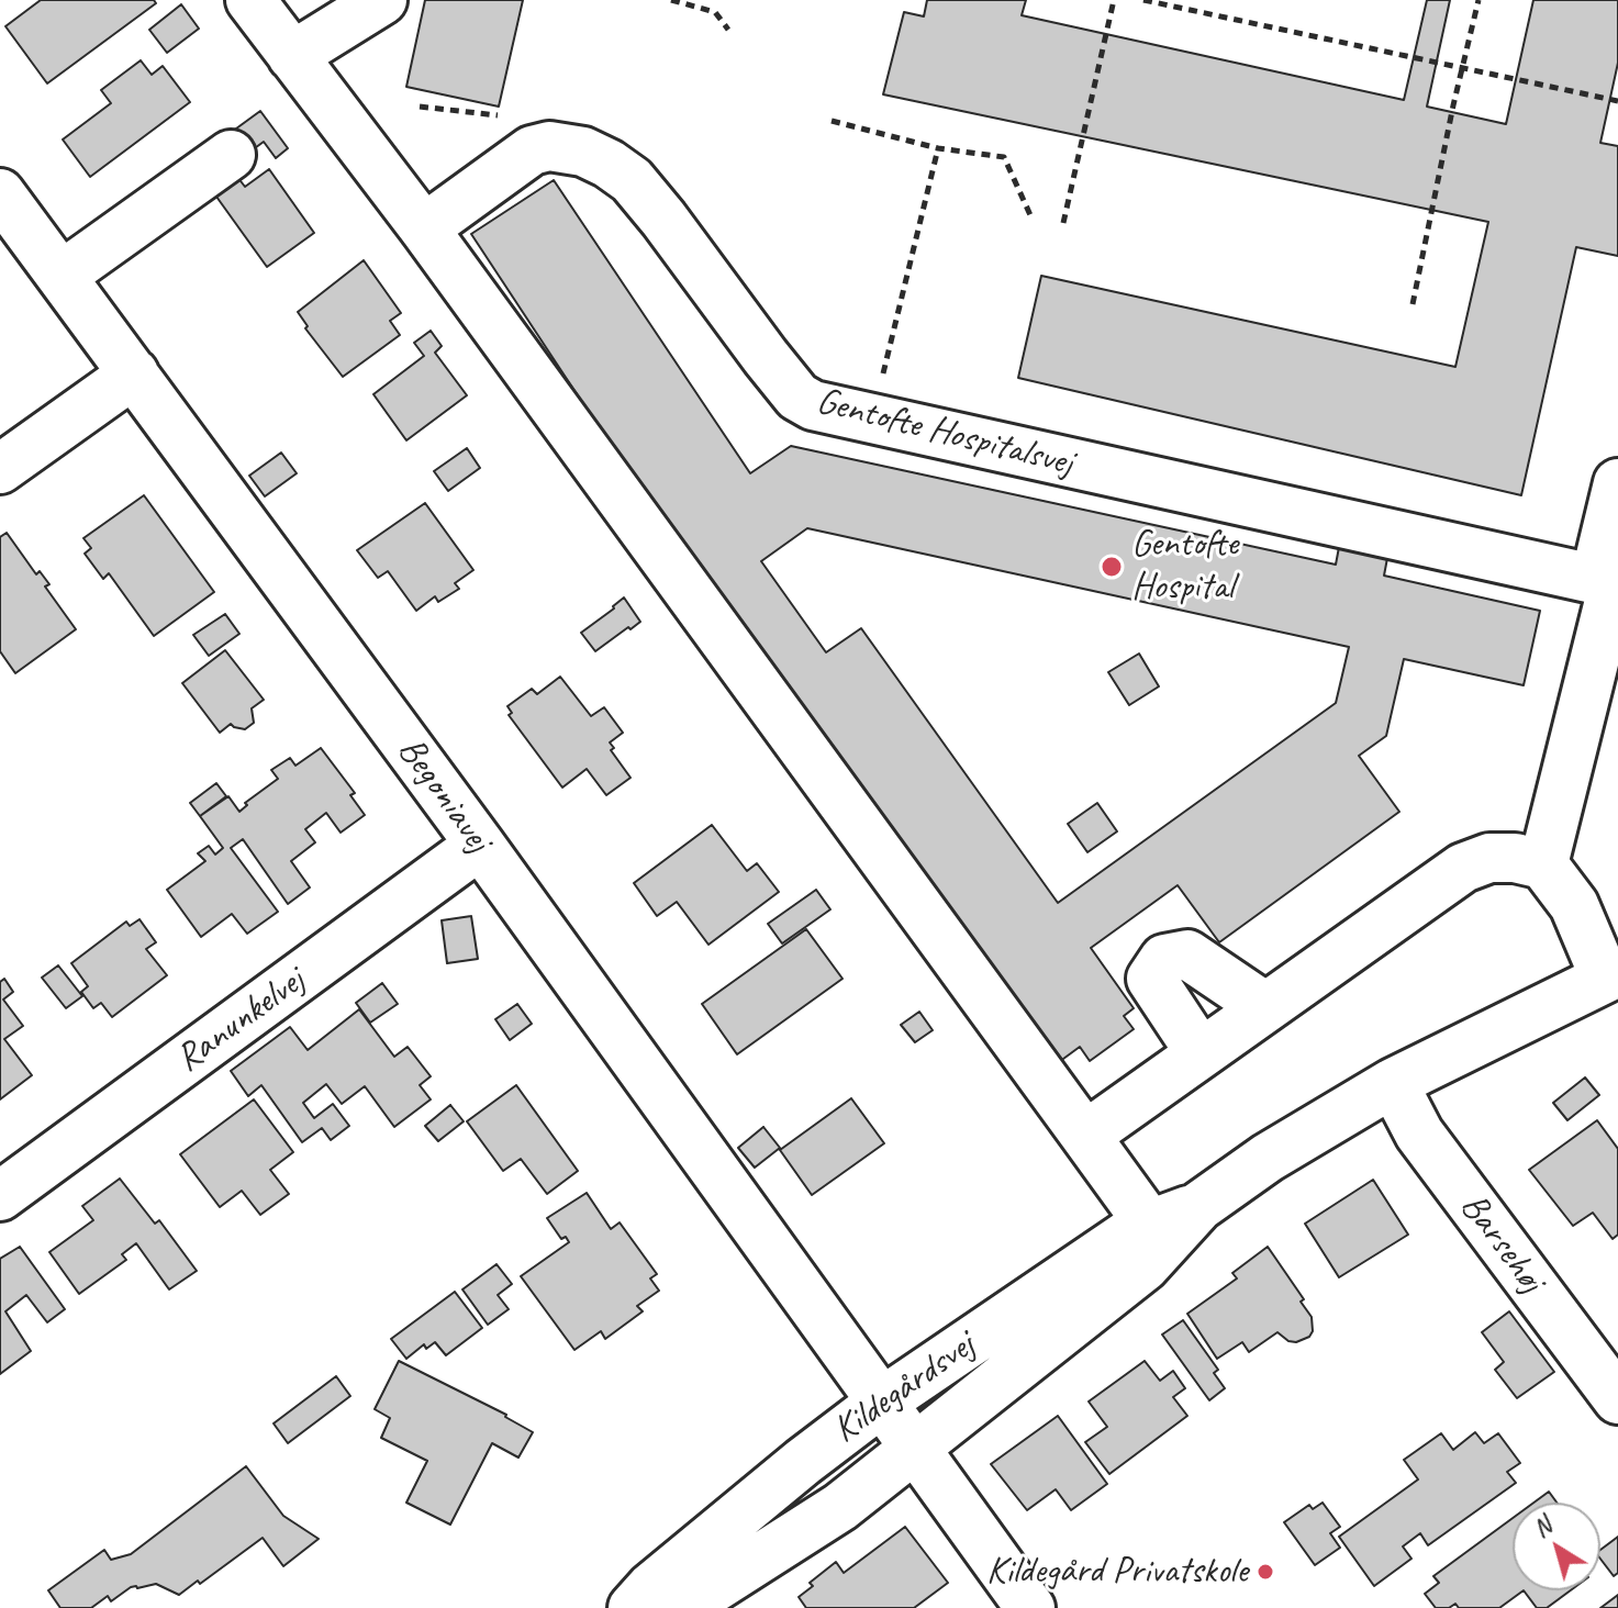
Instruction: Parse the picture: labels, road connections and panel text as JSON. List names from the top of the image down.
{
  "streets": {
    "street": [
      "Gentofte Hospitalsvej",
      "Begoniavej",
      "Ranunkelvej",
      "Barsehøj",
      "Kildegårdsvej"
    ]
  },
  "crossings": [
    ["Begoniavej", "Ranunkelvej"],
    ["Begoniavej", "Kildegårdsvej"],
    ["Barsehøj", "Kildegårdsvej"]
  ],
  "places": ["Gentofte Hospital", "Kildegård Privatskole"],
  "north": "top left"
}
